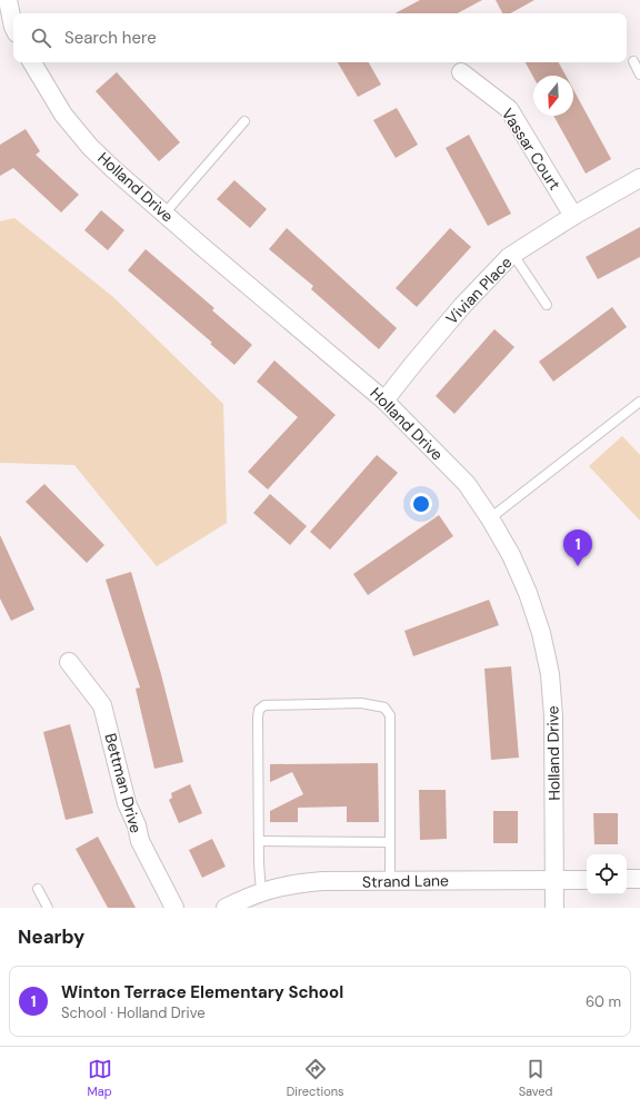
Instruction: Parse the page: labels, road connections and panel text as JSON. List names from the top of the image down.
{
  "streets": {
    "street": [
      "Vassar Court",
      "Holland Drive",
      "Vivian Place",
      "Bettman Drive",
      "Strand Lane"
    ]
  },
  "crossings": [
    ["Vassar Court", "Vivian Place"],
    ["Holland Drive", "Vivian Place"],
    ["Holland Drive", "Strand Lane"]
  ],
  "north": "bottom",
  "page": {
    "search": "Search here",
    "pins": "1",
    "heading": "Nearby",
    "list": [
      {
        "mark": "1",
        "name": "Winton Terrace Elementary School",
        "note": "School · Holland Drive",
        "value": "60 m"
      }
    ],
    "nav": ["Map", "Directions", "Saved"]
  }
}
